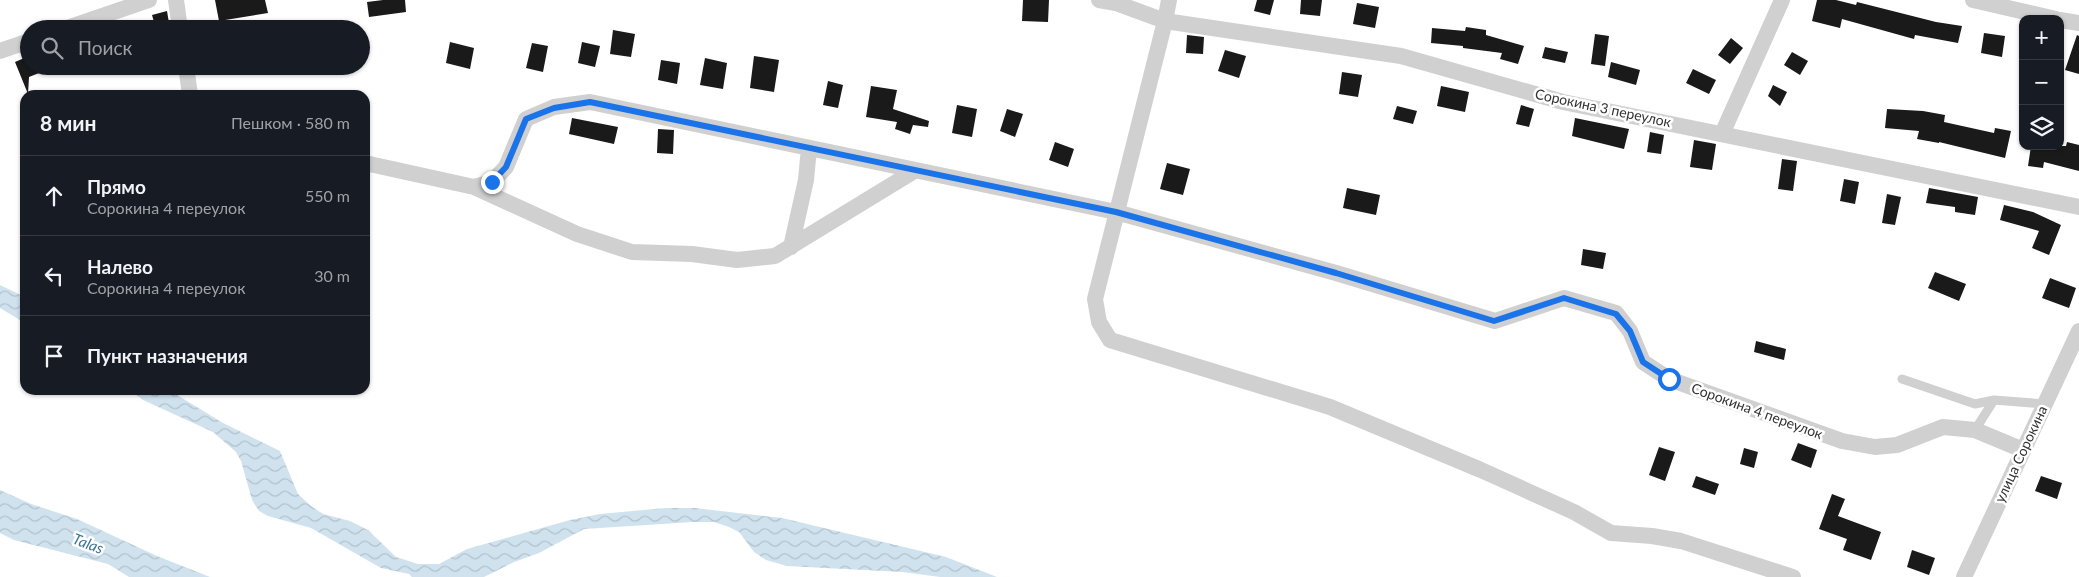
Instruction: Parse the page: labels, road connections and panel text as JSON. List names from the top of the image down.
{
  "streets": {
    "street": ["Сорокина 3 переулок", "Сорокина 4 переулок", "улица Сорокина"]
  },
  "crossings": [
    ["Сорокина 4 переулок", "улица Сорокина"]
  ],
  "water": ["Talas"],
  "page": {
    "map_buttons": ["+", "−"],
    "search": "Поиск",
    "heading": ["8 мин", "Пешком · 580 m"],
    "list": [
      ["Прямо", "Сорокина 4 переулок", "550 m"],
      ["Налево", "Сорокина 4 переулок", "30 m"],
      "Пункт назначения"
    ]
  }
}
